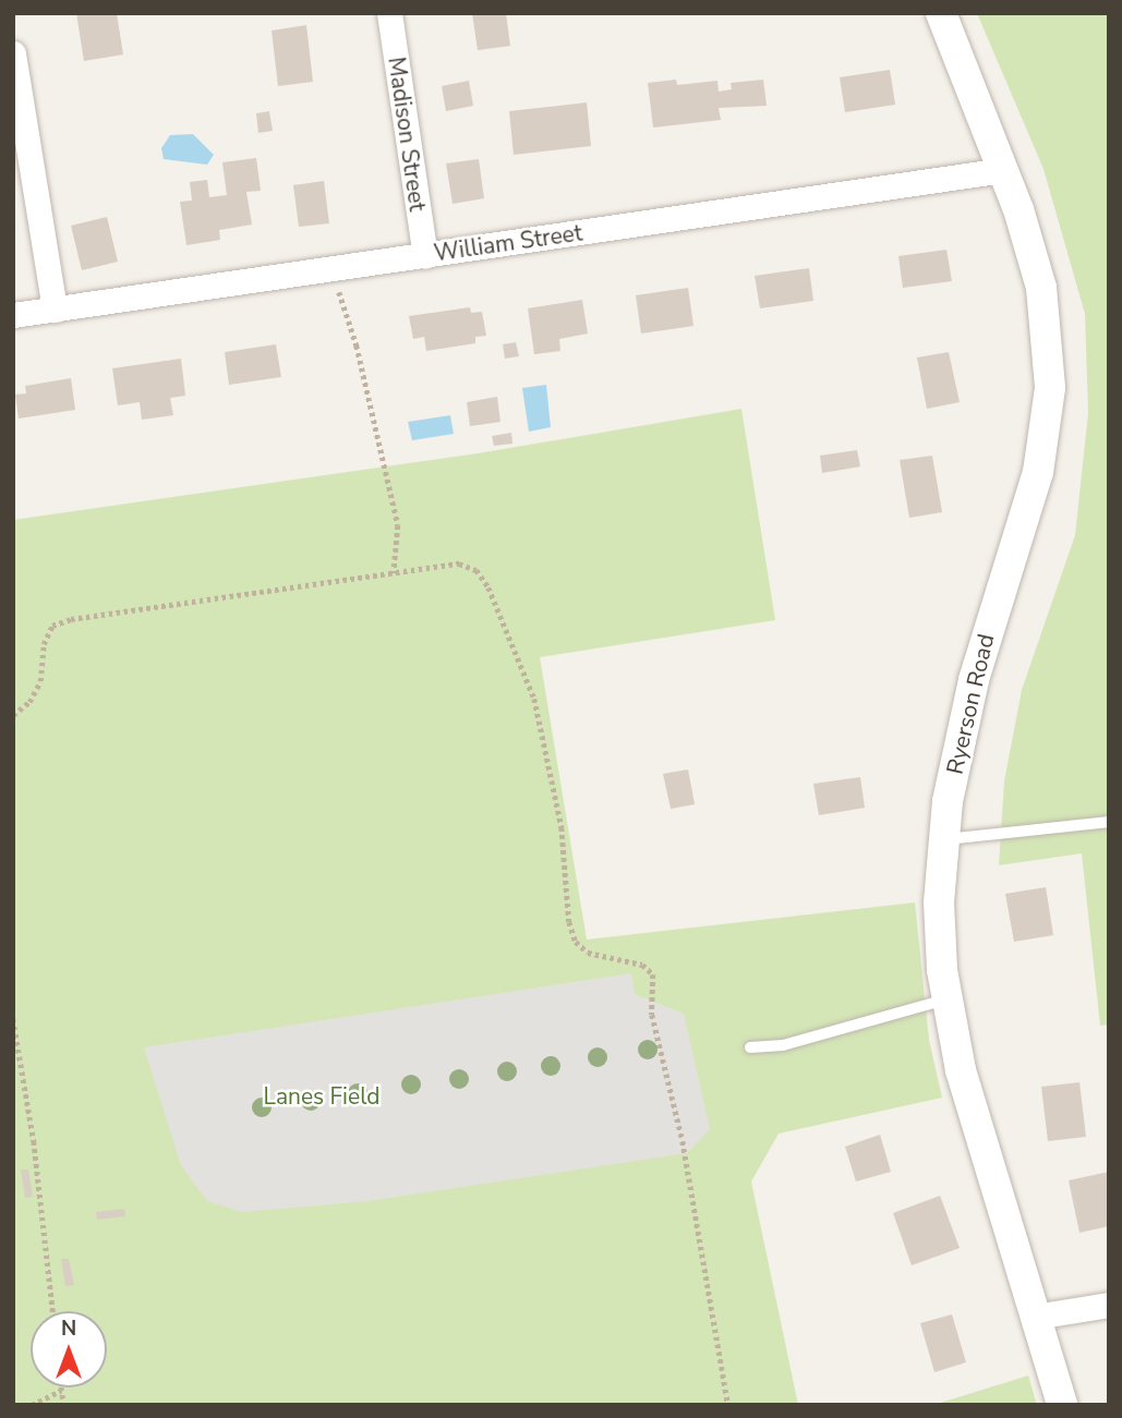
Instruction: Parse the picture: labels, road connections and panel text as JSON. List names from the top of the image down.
{
  "streets": {
    "street": ["Madison Street", "William Street", "Ryerson Road"]
  },
  "crossings": [
    ["Madison Street", "William Street"],
    ["William Street", "Ryerson Road"]
  ],
  "parks": ["Lanes Field"],
  "north": "top"
}
